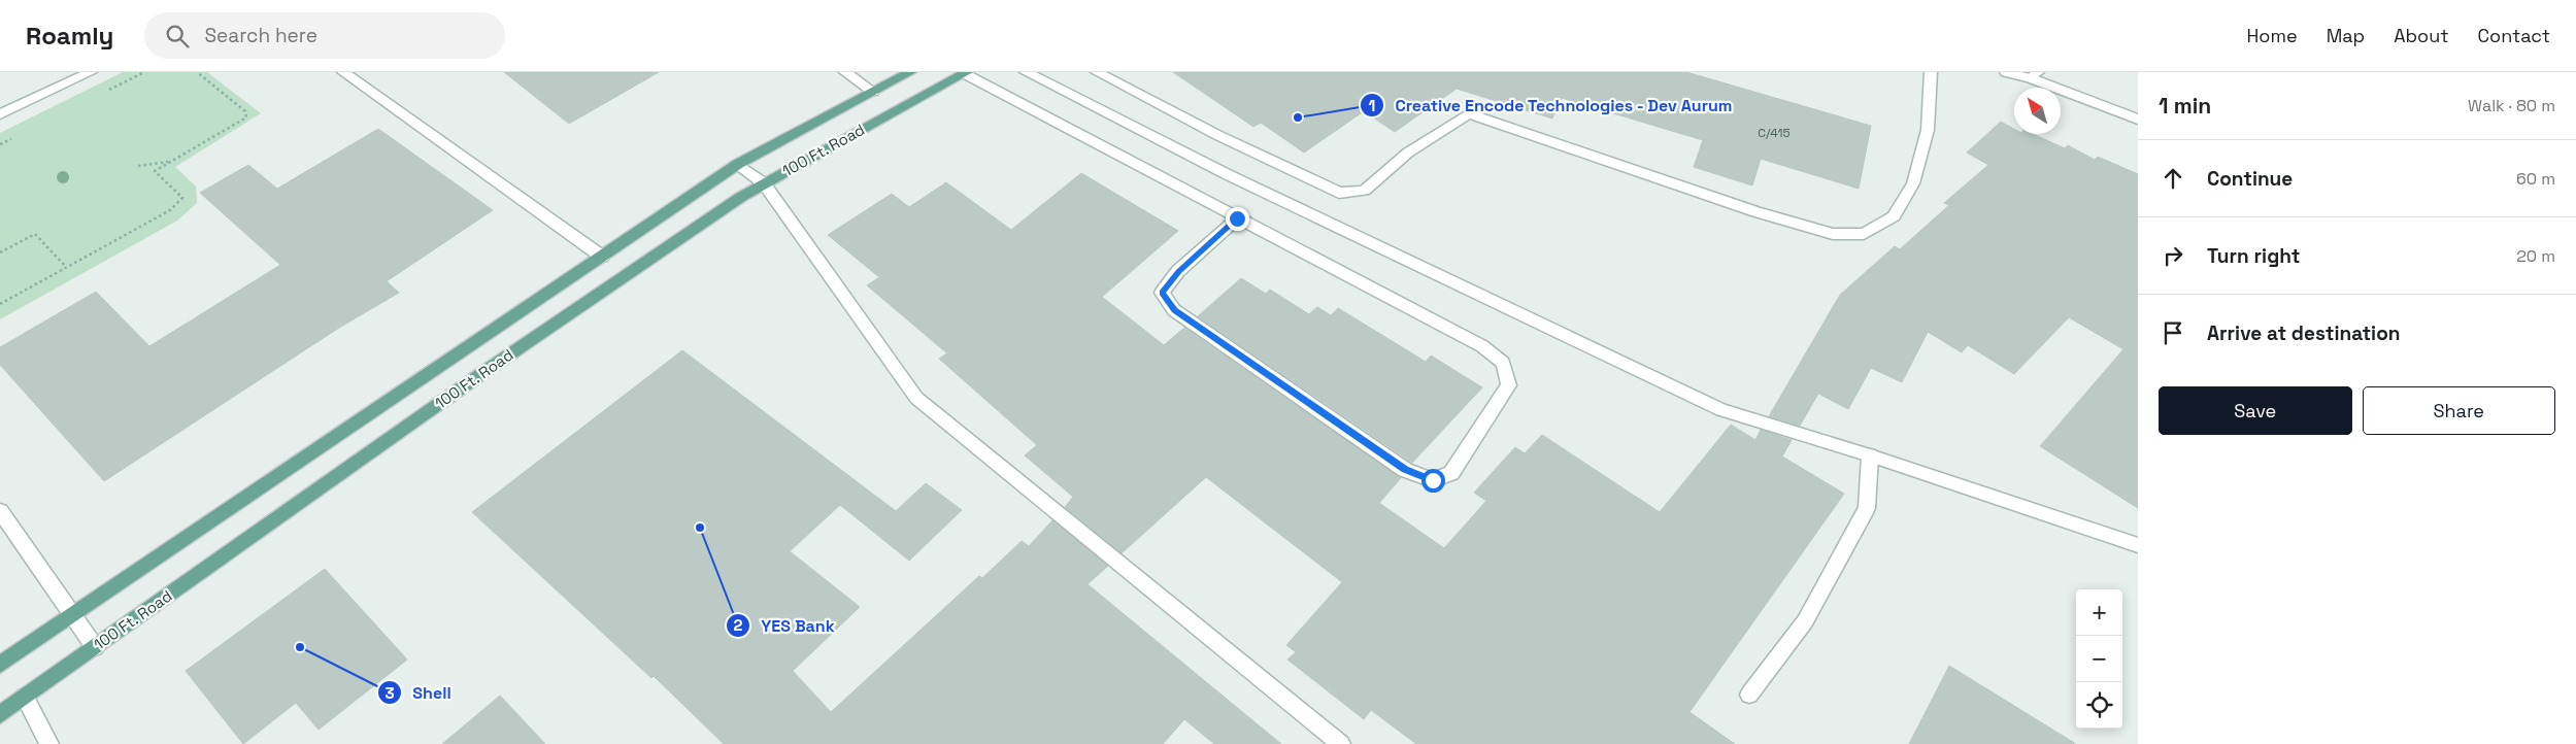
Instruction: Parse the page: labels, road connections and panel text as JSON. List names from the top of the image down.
{
  "streets": {
    "main road": ["100 Ft. Road"]
  },
  "places": ["Creative Encode Technologies - Dev Aurum", "YES Bank", "Shell"],
  "house_numbers": ["C/415"],
  "north": "top left",
  "page": {
    "header": "Roamly",
    "search": "Search here",
    "nav": [
      "Home",
      "Map",
      "About",
      "Contact"
    ],
    "heading": ["1 min", "Walk · 80 m"],
    "list": [
      ["Continue", "60 m"],
      ["Turn right", "20 m"],
      "Arrive at destination"
    ],
    "buttons": ["Save", "Share"],
    "map_buttons": ["+", "−"]
  }
}
